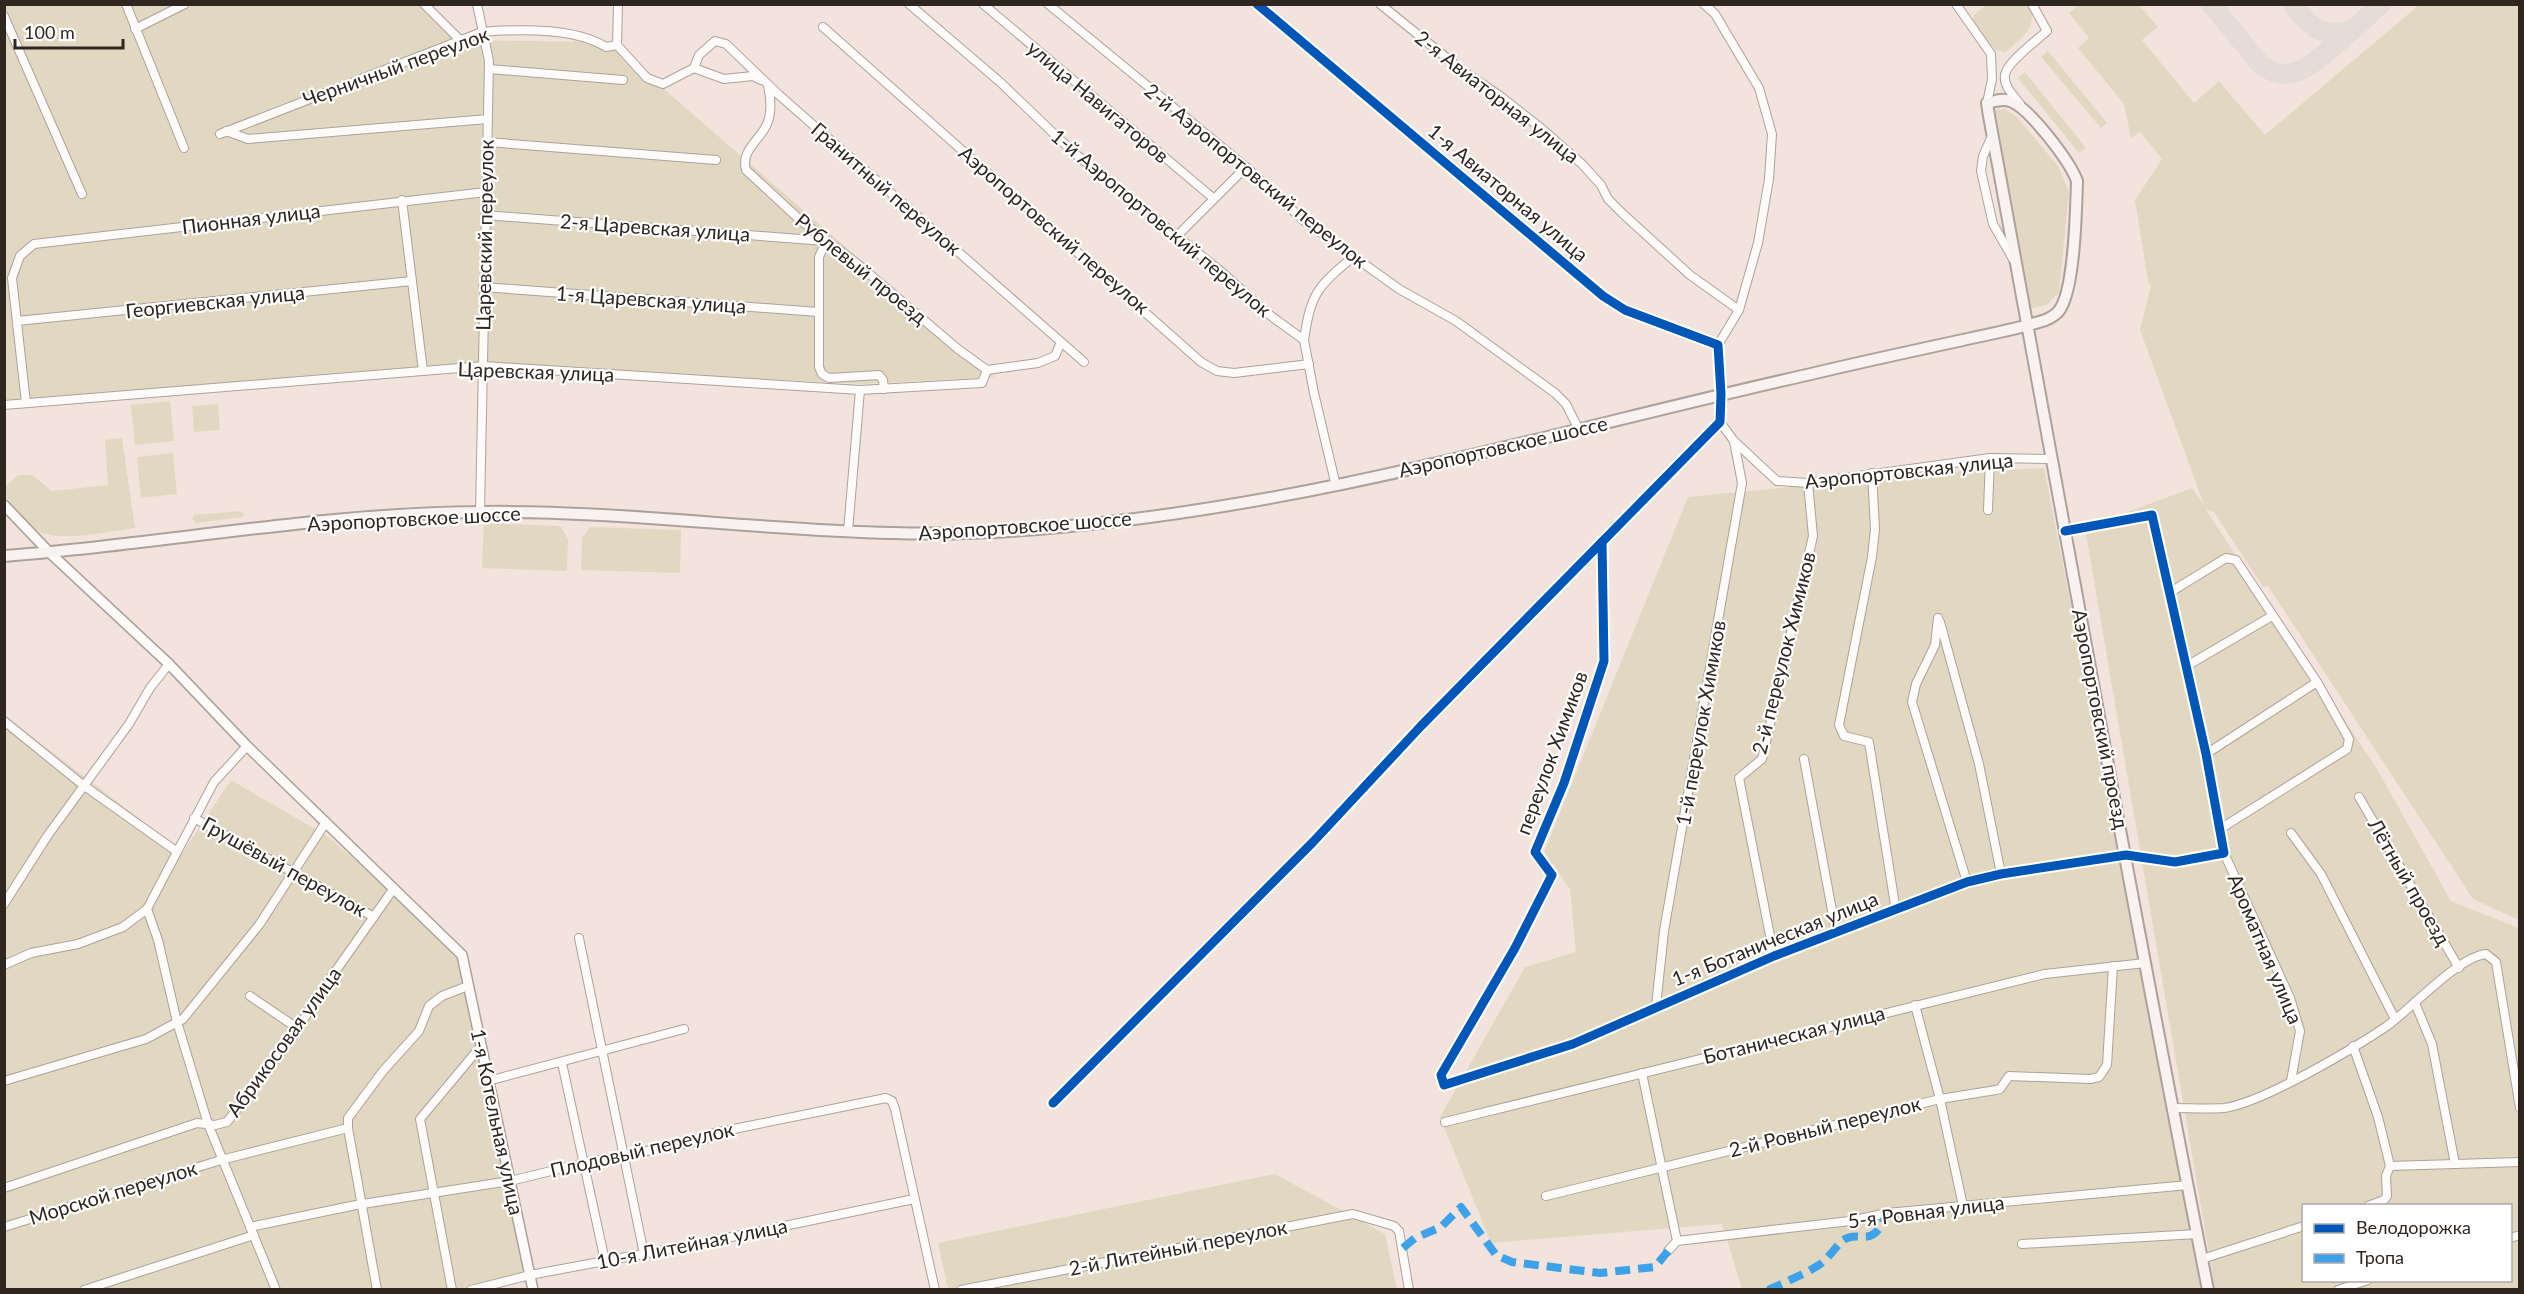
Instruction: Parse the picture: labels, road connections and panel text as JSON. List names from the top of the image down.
{
  "streets": {
    "main road": ["Аэропортовское шоссе", "Аэропортовский проезд"],
    "street": [
      "Черничный переулок",
      "2-я Авиаторная улица",
      "улица Навигаторов",
      "2-й Аэропортовский переулок",
      "Гранитный переулок",
      "1-я Авиаторная улица",
      "Пионная улица",
      "1-й Аэропортовский переулок",
      "2-я Царевская улица",
      "Аэропортовский переулок",
      "Царевский переулок",
      "Рублевый проезд",
      "1-я Царевская улица",
      "Георгиевская улица",
      "Царевская улица",
      "Аэропортовская улица",
      "2-й переулок Химиков",
      "1-й переулок Химиков",
      "переулок Химиков",
      "Грушёвый переулок",
      "Лётный проезд",
      "1-я Ботаническая улица",
      "Ароматная улица",
      "Ботаническая улица",
      "Абрикосовая улица",
      "1-я Котельная улица",
      "2-й Ровный переулок",
      "Плодовый переулок",
      "Морской переулок",
      "5-я Ровная улица",
      "10-я Литейная улица",
      "2-й Литейный переулок"
    ]
  },
  "crossings": [
    ["Черничный переулок", "Царевский переулок"],
    ["2-й Аэропортовский переулок", "Аэропортовское шоссе"],
    ["Гранитный переулок", "Рублевый проезд"],
    ["Пионная улица", "Царевский переулок"],
    ["Пионная улица", "Георгиевская улица"],
    ["2-я Царевская улица", "Царевский переулок"],
    ["2-я Царевская улица", "Рублевый проезд"],
    ["Царевский переулок", "1-я Царевская улица"],
    ["Царевский переулок", "Царевская улица"],
    ["Царевский переулок", "Аэропортовское шоссе"],
    ["Рублевый проезд", "Царевская улица"],
    ["Аэропортовское шоссе", "Аэропортовский проезд"],
    ["Аэропортовская улица", "2-й переулок Химиков"],
    ["Аэропортовская улица", "Аэропортовский проезд"],
    ["Аэропортовская улица", "1-й переулок Химиков"],
    ["2-й переулок Химиков", "1-я Ботаническая улица"],
    ["Аэропортовский проезд", "1-я Ботаническая улица"],
    ["Аэропортовский проезд", "Ароматная улица"],
    ["Аэропортовский проезд", "Ботаническая улица"],
    ["Аэропортовский проезд", "5-я Ровная улица"],
    ["1-й переулок Химиков", "1-я Ботаническая улица"],
    ["переулок Химиков", "1-я Ботаническая улица"],
    ["Грушёвый переулок", "Абрикосовая улица"],
    ["1-я Ботаническая улица", "Ароматная улица"],
    ["Ботаническая улица", "2-й Ровный переулок"],
    ["Абрикосовая улица", "1-я Котельная улица"],
    ["1-я Котельная улица", "Плодовый переулок"],
    ["1-я Котельная улица", "10-я Литейная улица"],
    ["Плодовый переулок", "10-я Литейная улица"]
  ],
  "legend": ["Велодорожка", "Тропа"],
  "scale_bar": "100 m"
}
